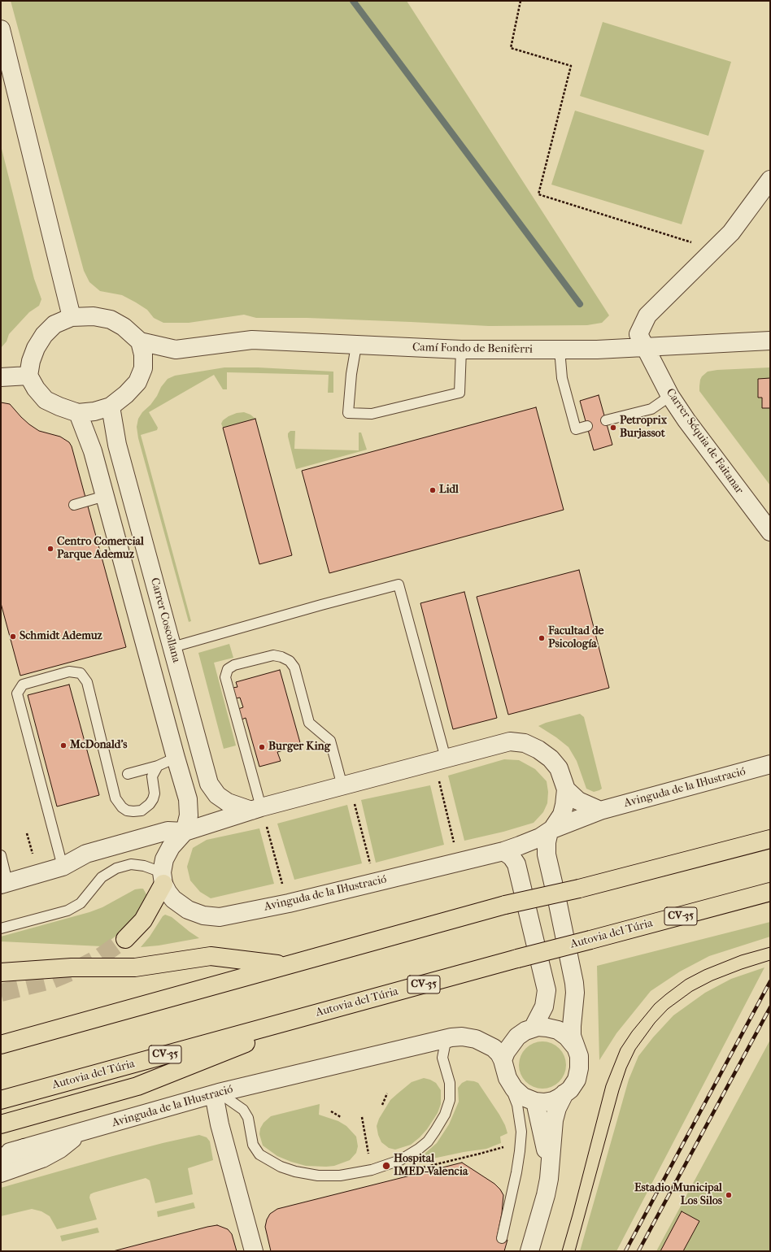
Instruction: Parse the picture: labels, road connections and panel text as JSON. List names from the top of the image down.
{
  "streets": {
    "highway": ["CV-35", "Autovia del Túria"],
    "street": [
      "Camí Fondo de Beniferri",
      "Carrer Séquia de Faitanar",
      "Carrer Coscollana",
      "Avinguda de la Il·lustració"
    ]
  },
  "crossings": [
    ["Camí Fondo de Beniferri", "Carrer Séquia de Faitanar"],
    ["Camí Fondo de Beniferri", "Carrer Coscollana"],
    ["Carrer Coscollana", "Avinguda de la Il·lustració"]
  ],
  "places": [
    "Petroprix Burjassot",
    "Lidl",
    "Centro Comercial Parque Ademuz",
    "Schmidt Ademuz",
    "Facultad de Psicología",
    "McDonald's",
    "Burger King",
    "Hospital IMED-Valencia",
    "Estadio Municipal Los Silos"
  ]
}
